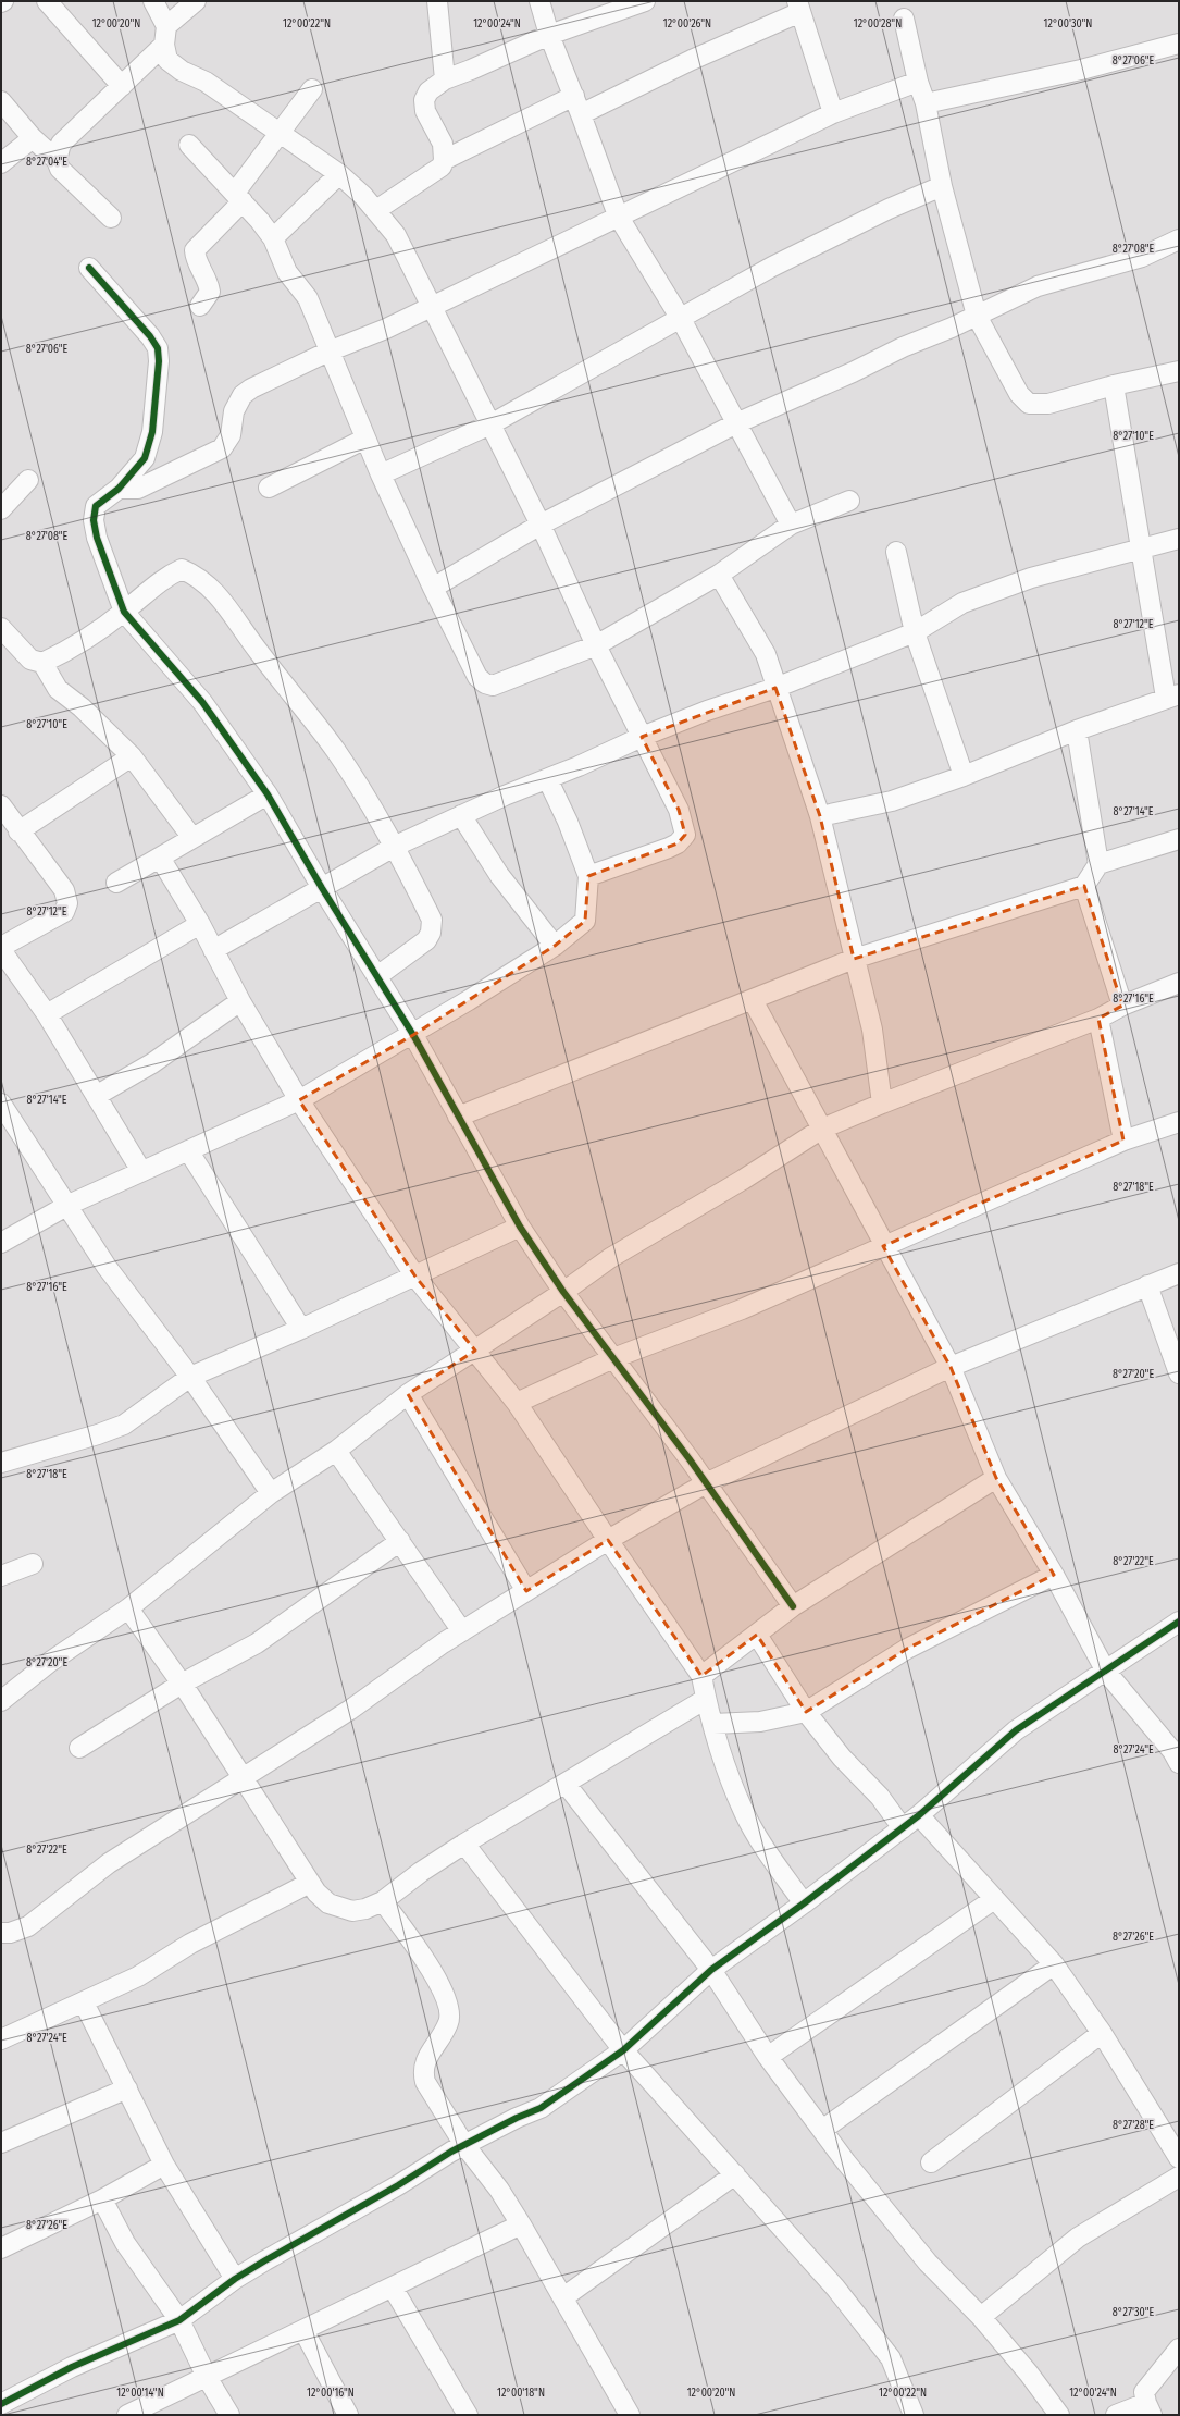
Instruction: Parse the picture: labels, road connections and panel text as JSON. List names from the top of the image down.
{
  "coordinates": [
    "12°00'30\"N",
    "12°00'20\"N",
    "12°00'22\"N",
    "12°00'24\"N",
    "12°00'26\"N",
    "12°00'28\"N",
    "8°27'06\"E",
    "8°27'04\"E",
    "8°27'08\"E",
    "8°27'10\"E",
    "8°27'12\"E",
    "8°27'14\"E",
    "8°27'16\"E",
    "8°27'18\"E",
    "8°27'20\"E",
    "8°27'22\"E",
    "8°27'24\"E",
    "8°27'26\"E",
    "8°27'28\"E",
    "8°27'30\"E",
    "12°00'14\"N",
    "12°00'16\"N",
    "12°00'18\"N"
  ]
}
